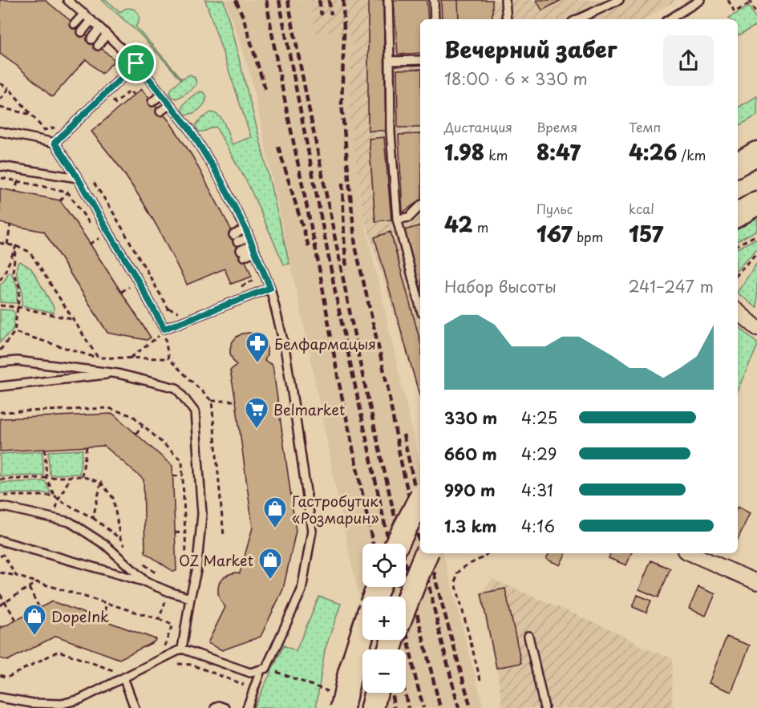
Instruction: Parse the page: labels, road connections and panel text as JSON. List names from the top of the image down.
{
  "places": {
    "pharmacy": ["Белфармацыя"],
    "supermarket": ["Belmarket"],
    "shop": ["Гастробутик «Розмарин»", "OZ Market", "DopeInk"]
  },
  "page": {
    "heading": ["Вечерний забег", "18:00 · 6 × 330 m"],
    "stats": [
      ["Дистанция", "1.98 km"],
      ["Время", "8:47"],
      ["Темп", "4:26 /km"],
      ["42 m"],
      ["Пульс", "167 bpm"],
      ["kcal", "157"]
    ],
    "chart": ["Набор высоты", "241–247 m"],
    "list": [
      {
        "name": "330 m",
        "note": "4:25"
      },
      {
        "name": "660 m",
        "note": "4:29"
      },
      {
        "name": "990 m",
        "note": "4:31"
      },
      {
        "name": "1.3 km",
        "note": "4:16"
      }
    ],
    "map_buttons": ["+", "−"]
  }
}
